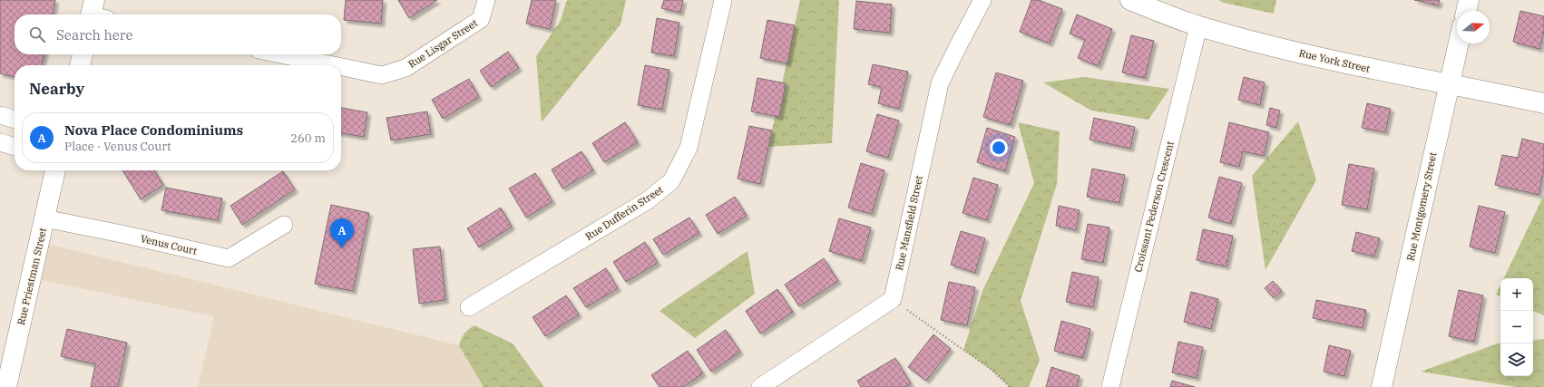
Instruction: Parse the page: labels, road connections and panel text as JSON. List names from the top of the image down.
{
  "streets": {
    "street": [
      "Rue Lisgar Street",
      "Rue York Street",
      "Croissant Pederson Crescent",
      "Rue Montgomery Street",
      "Rue Dufferin Street",
      "Rue Mansfield Street",
      "Venus Court",
      "Rue Priestman Street"
    ]
  },
  "crossings": [
    ["Rue York Street", "Croissant Pederson Crescent"],
    ["Rue York Street", "Rue Montgomery Street"],
    ["Venus Court", "Rue Priestman Street"]
  ],
  "north": "right",
  "page": {
    "search": "Search here",
    "heading": "Nearby",
    "list": [
      {
        "mark": "A",
        "name": "Nova Place Condominiums",
        "note": "Place · Venus Court",
        "value": "260 m"
      }
    ],
    "pins": "A",
    "map_buttons": ["+", "−"]
  }
}
